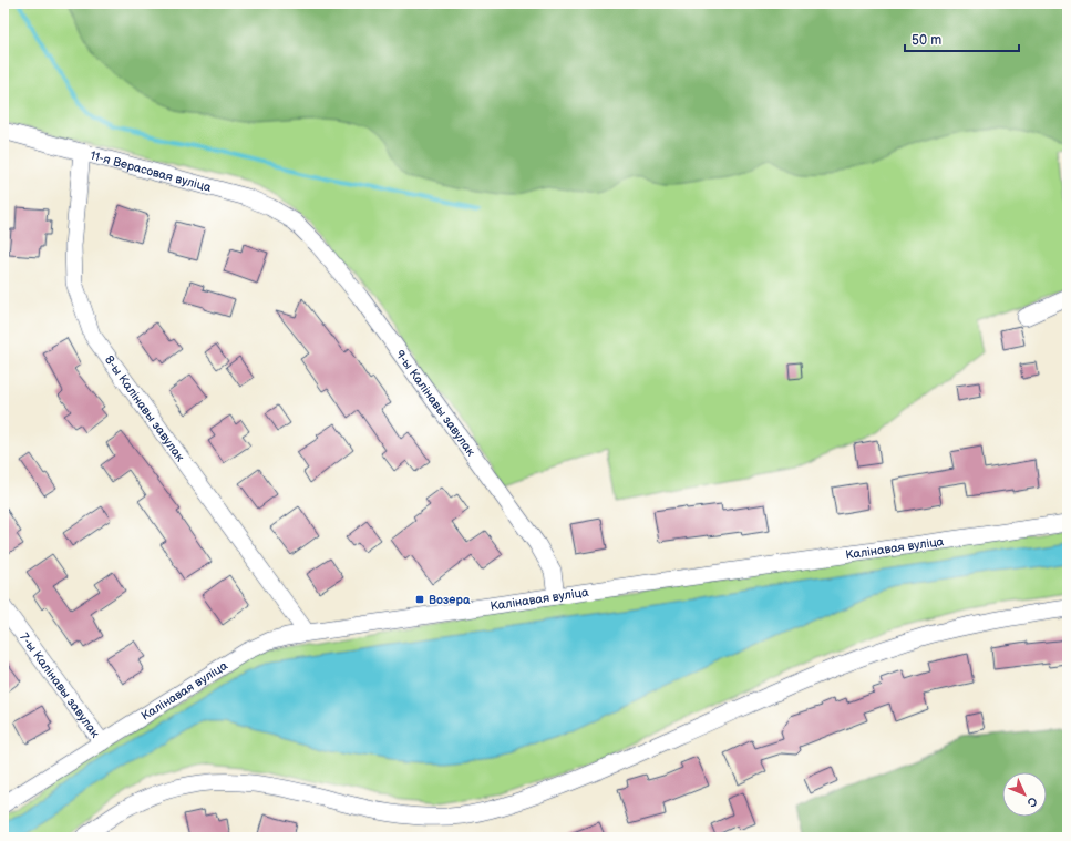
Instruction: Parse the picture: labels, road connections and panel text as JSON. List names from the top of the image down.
{
  "streets": {
    "street": [
      "11-я Верасовая вуліца",
      "9-ы Калінавы завулак",
      "8-ы Калінавы завулак",
      "Калінавая вуліца",
      "7-ы Калінавы завулак"
    ]
  },
  "crossings": [
    ["11-я Верасовая вуліца", "9-ы Калінавы завулак"],
    ["11-я Верасовая вуліца", "8-ы Калінавы завулак"],
    ["9-ы Калінавы завулак", "Калінавая вуліца"],
    ["8-ы Калінавы завулак", "Калінавая вуліца"],
    ["Калінавая вуліца", "7-ы Калінавы завулак"]
  ],
  "places": {
    "transit": ["Возера"]
  },
  "scale_bar": "50 m",
  "north": "bottom right"
}
